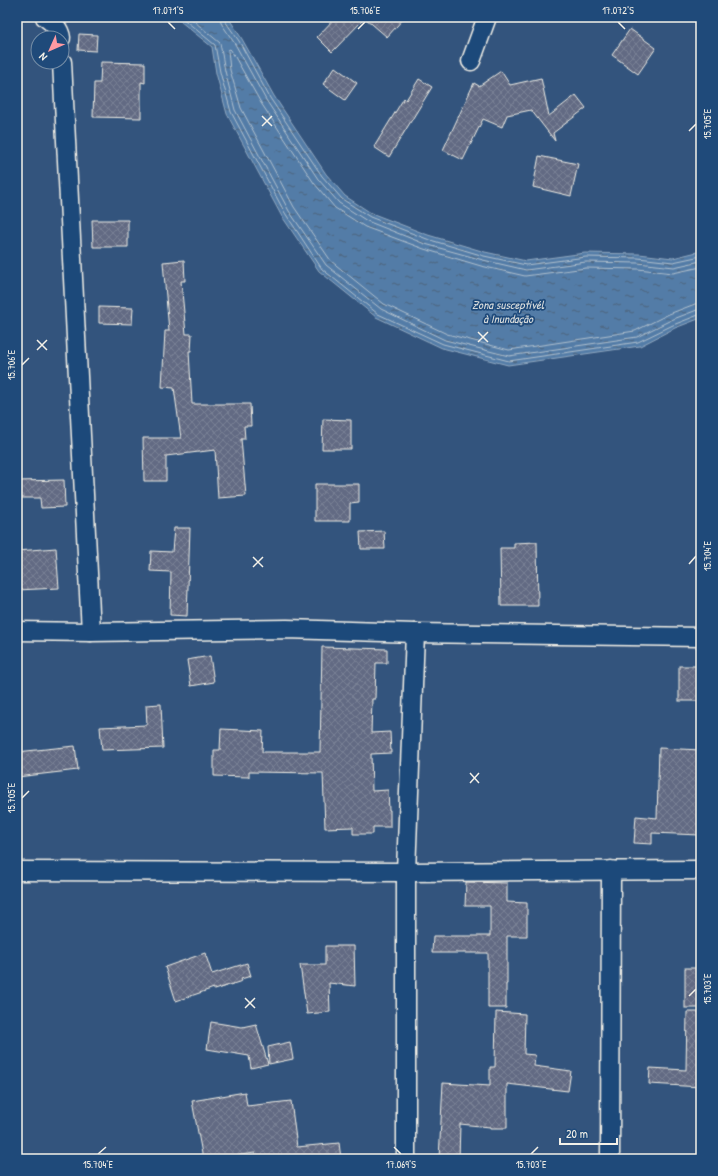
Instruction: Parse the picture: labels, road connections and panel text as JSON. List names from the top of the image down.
{
  "water": ["Zona susceptivél à Inundação"],
  "scale_bar": "20 m",
  "north": "bottom left",
  "coordinates": [
    "17.071°S",
    "15.706°E",
    "17.072°S",
    "15.705°E",
    "15.704°E",
    "15.703°E",
    "17.069°S"
  ]
}
